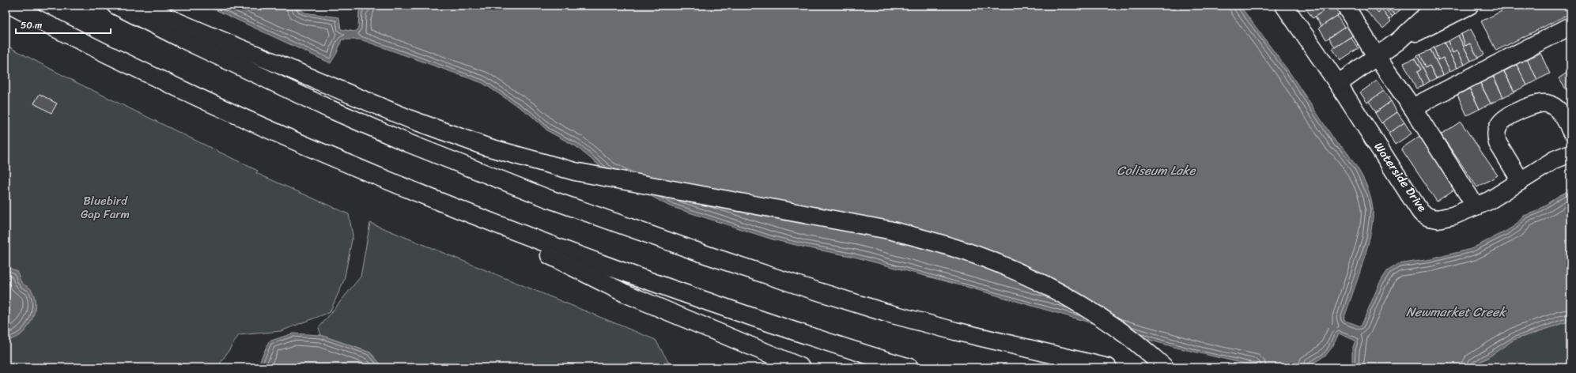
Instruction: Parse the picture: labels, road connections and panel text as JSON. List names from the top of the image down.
{
  "streets": {
    "main road": ["Waterside Drive"]
  },
  "water": ["Coliseum Lake", "Newmarket Creek"],
  "parks": ["Bluebird Gap Farm"],
  "scale_bar": "50 m"
}
